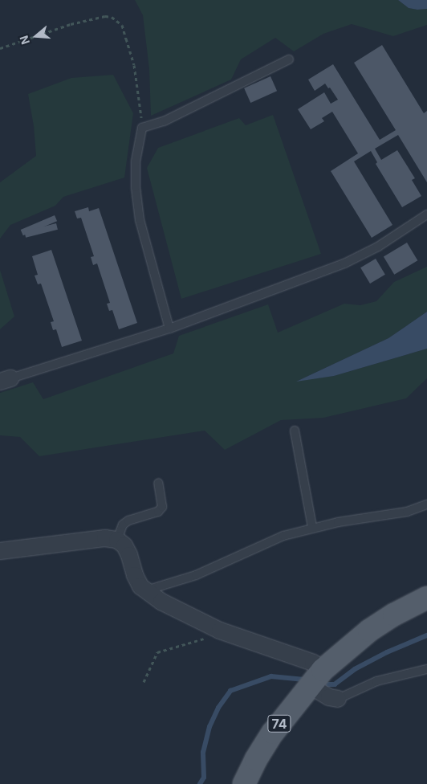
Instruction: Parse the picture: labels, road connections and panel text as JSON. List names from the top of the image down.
{
  "streets": {
    "main road": ["74"]
  },
  "north": "left"
}
